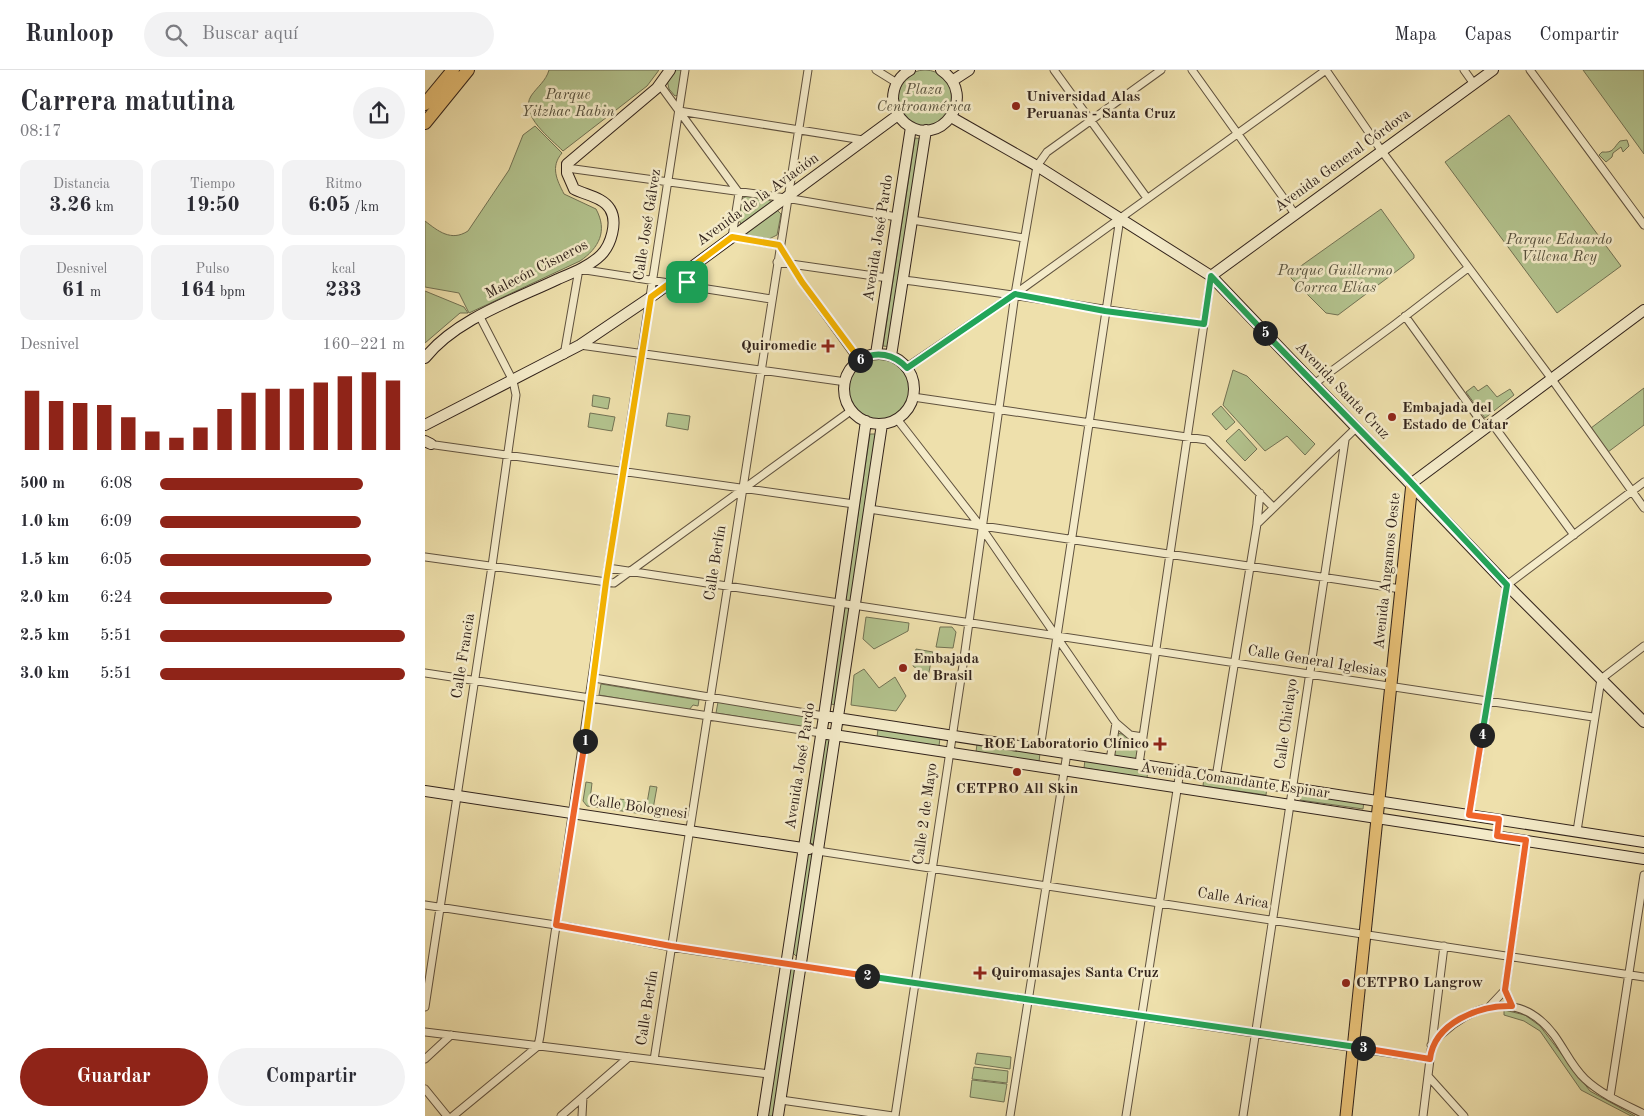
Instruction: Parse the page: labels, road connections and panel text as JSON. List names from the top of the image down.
{
  "streets": {
    "main road": [
      "Avenida General Córdova",
      "Avenida de la Aviación",
      "Avenida José Pardo",
      "Malecón Cisneros",
      "Avenida Santa Cruz",
      "Avenida Angamos Oeste",
      "Avenida Comandante Espinar",
      "Calle Bolognesi"
    ],
    "street": [
      "Calle José Gálvez",
      "Calle Berlín",
      "Calle Francia",
      "Calle General Iglesias",
      "Calle Chiclayo",
      "Calle 2 de Mayo",
      "Calle Arica"
    ]
  },
  "crossings": [
    ["Avenida General Córdova", "Avenida Santa Cruz"],
    ["Avenida de la Aviación", "Calle José Gálvez"],
    ["Avenida de la Aviación", "Calle Berlín"],
    ["Avenida de la Aviación", "Calle Francia"],
    ["Calle José Gálvez", "Calle General Iglesias"],
    ["Calle José Gálvez", "Calle Bolognesi"],
    ["Avenida José Pardo", "Calle General Iglesias"],
    ["Avenida José Pardo", "Avenida Comandante Espinar"],
    ["Avenida José Pardo", "Calle Bolognesi"],
    ["Avenida José Pardo", "Calle Arica"],
    ["Malecón Cisneros", "Calle Francia"],
    ["Avenida Santa Cruz", "Avenida Angamos Oeste"],
    ["Avenida Santa Cruz", "Calle 2 de Mayo"],
    ["Calle Berlín", "Calle General Iglesias"],
    ["Calle Berlín", "Calle Bolognesi"],
    ["Avenida Angamos Oeste", "Calle General Iglesias"],
    ["Avenida Angamos Oeste", "Avenida Comandante Espinar"],
    ["Avenida Angamos Oeste", "Calle Arica"],
    ["Calle Francia", "Calle Bolognesi"],
    ["Calle General Iglesias", "Calle Chiclayo"],
    ["Calle General Iglesias", "Calle 2 de Mayo"],
    ["Calle Chiclayo", "Avenida Comandante Espinar"],
    ["Calle Chiclayo", "Calle Arica"],
    ["Avenida Comandante Espinar", "Calle 2 de Mayo"],
    ["Calle Bolognesi", "Calle Arica"],
    ["Calle 2 de Mayo", "Calle Arica"]
  ],
  "parks": [
    "Plaza Centroamérica",
    "Parque Yitzhac Rabin",
    "Parque Eduardo Villena Rey",
    "Parque Guillermo Correa Elías"
  ],
  "places": {
    "other": [
      "Universidad Alas Peruanas - Santa Cruz",
      "Embajada del Estado de Catar",
      "Embajada de Brasil",
      "CETPRO All Skin",
      "CETPRO Langrow"
    ],
    "health": ["Quiromedic", "ROE Laboratorio Clínico", "Quiromasajes Santa Cruz"]
  },
  "page": {
    "header": "Runloop",
    "search": "Buscar aquí",
    "nav": ["Mapa", "Capas", "Compartir"],
    "heading": ["Carrera matutina", "08:17"],
    "stats": [
      ["Distancia", "3.26 km"],
      ["Tiempo", "19:50"],
      ["Ritmo", "6:05 /km"],
      ["Desnivel", "61 m"],
      ["Pulso", "164 bpm"],
      ["kcal", "233"]
    ],
    "pins": [
      "5",
      "6",
      "4",
      "1",
      "2",
      "3"
    ],
    "chart": ["Desnivel", "160–221 m"],
    "list": [
      {
        "name": "500 m",
        "note": "6:08"
      },
      {
        "name": "1.0 km",
        "note": "6:09"
      },
      {
        "name": "1.5 km",
        "note": "6:05"
      },
      {
        "name": "2.0 km",
        "note": "6:24"
      },
      {
        "name": "2.5 km",
        "note": "5:51"
      },
      {
        "name": "3.0 km",
        "note": "5:51"
      }
    ],
    "buttons": ["Guardar", "Compartir"]
  }
}
